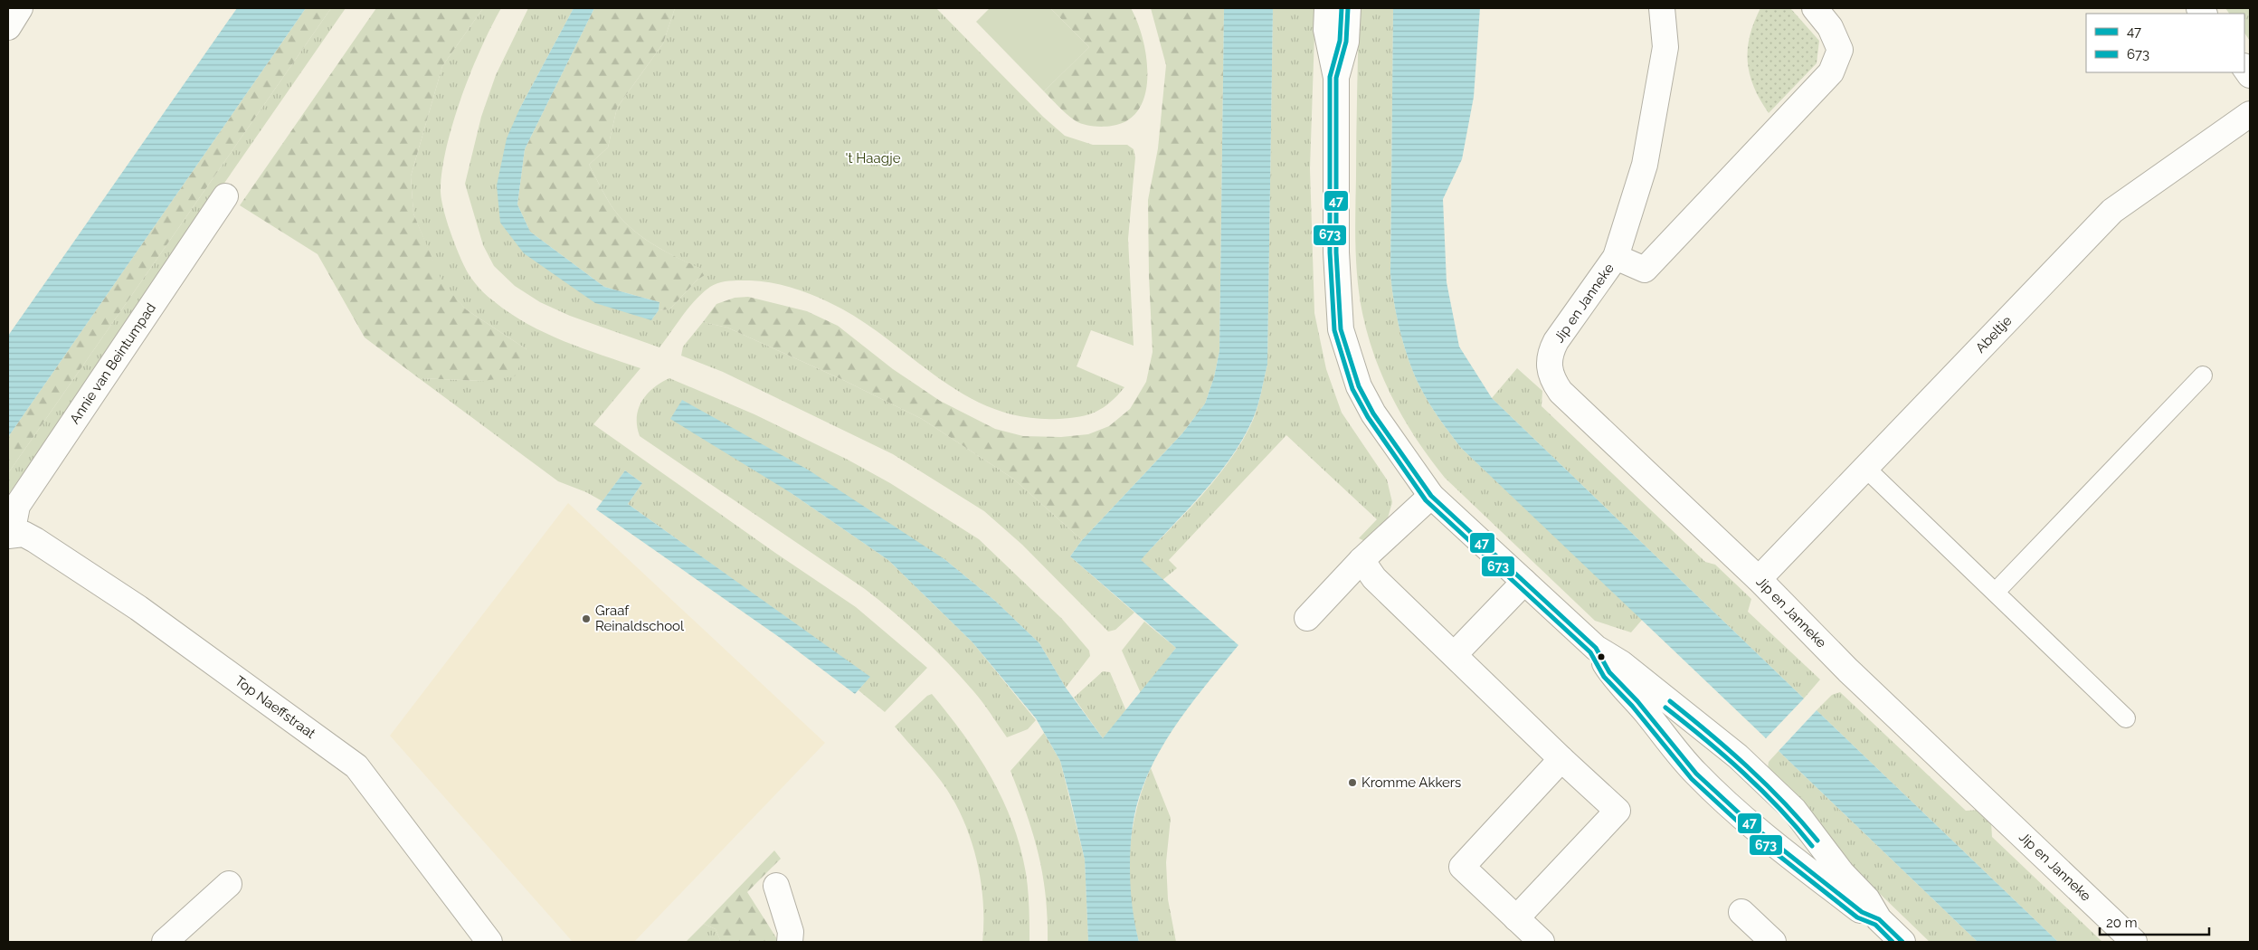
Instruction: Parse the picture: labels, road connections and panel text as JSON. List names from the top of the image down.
{
  "streets": {
    "street": [
      "Jip en Janneke",
      "Abeltje",
      "Annie van Beintumpad",
      "Top Naeffstraat"
    ]
  },
  "crossings": [
    ["Jip en Janneke", "Abeltje"],
    ["Annie van Beintumpad", "Top Naeffstraat"]
  ],
  "parks": ["'t Haagje"],
  "places": ["Graaf Reinaldschool", "Kromme Akkers"],
  "lines": ["transit line 47", "transit line 673"],
  "legend": ["47", "673"],
  "scale_bar": "20 m"
}
